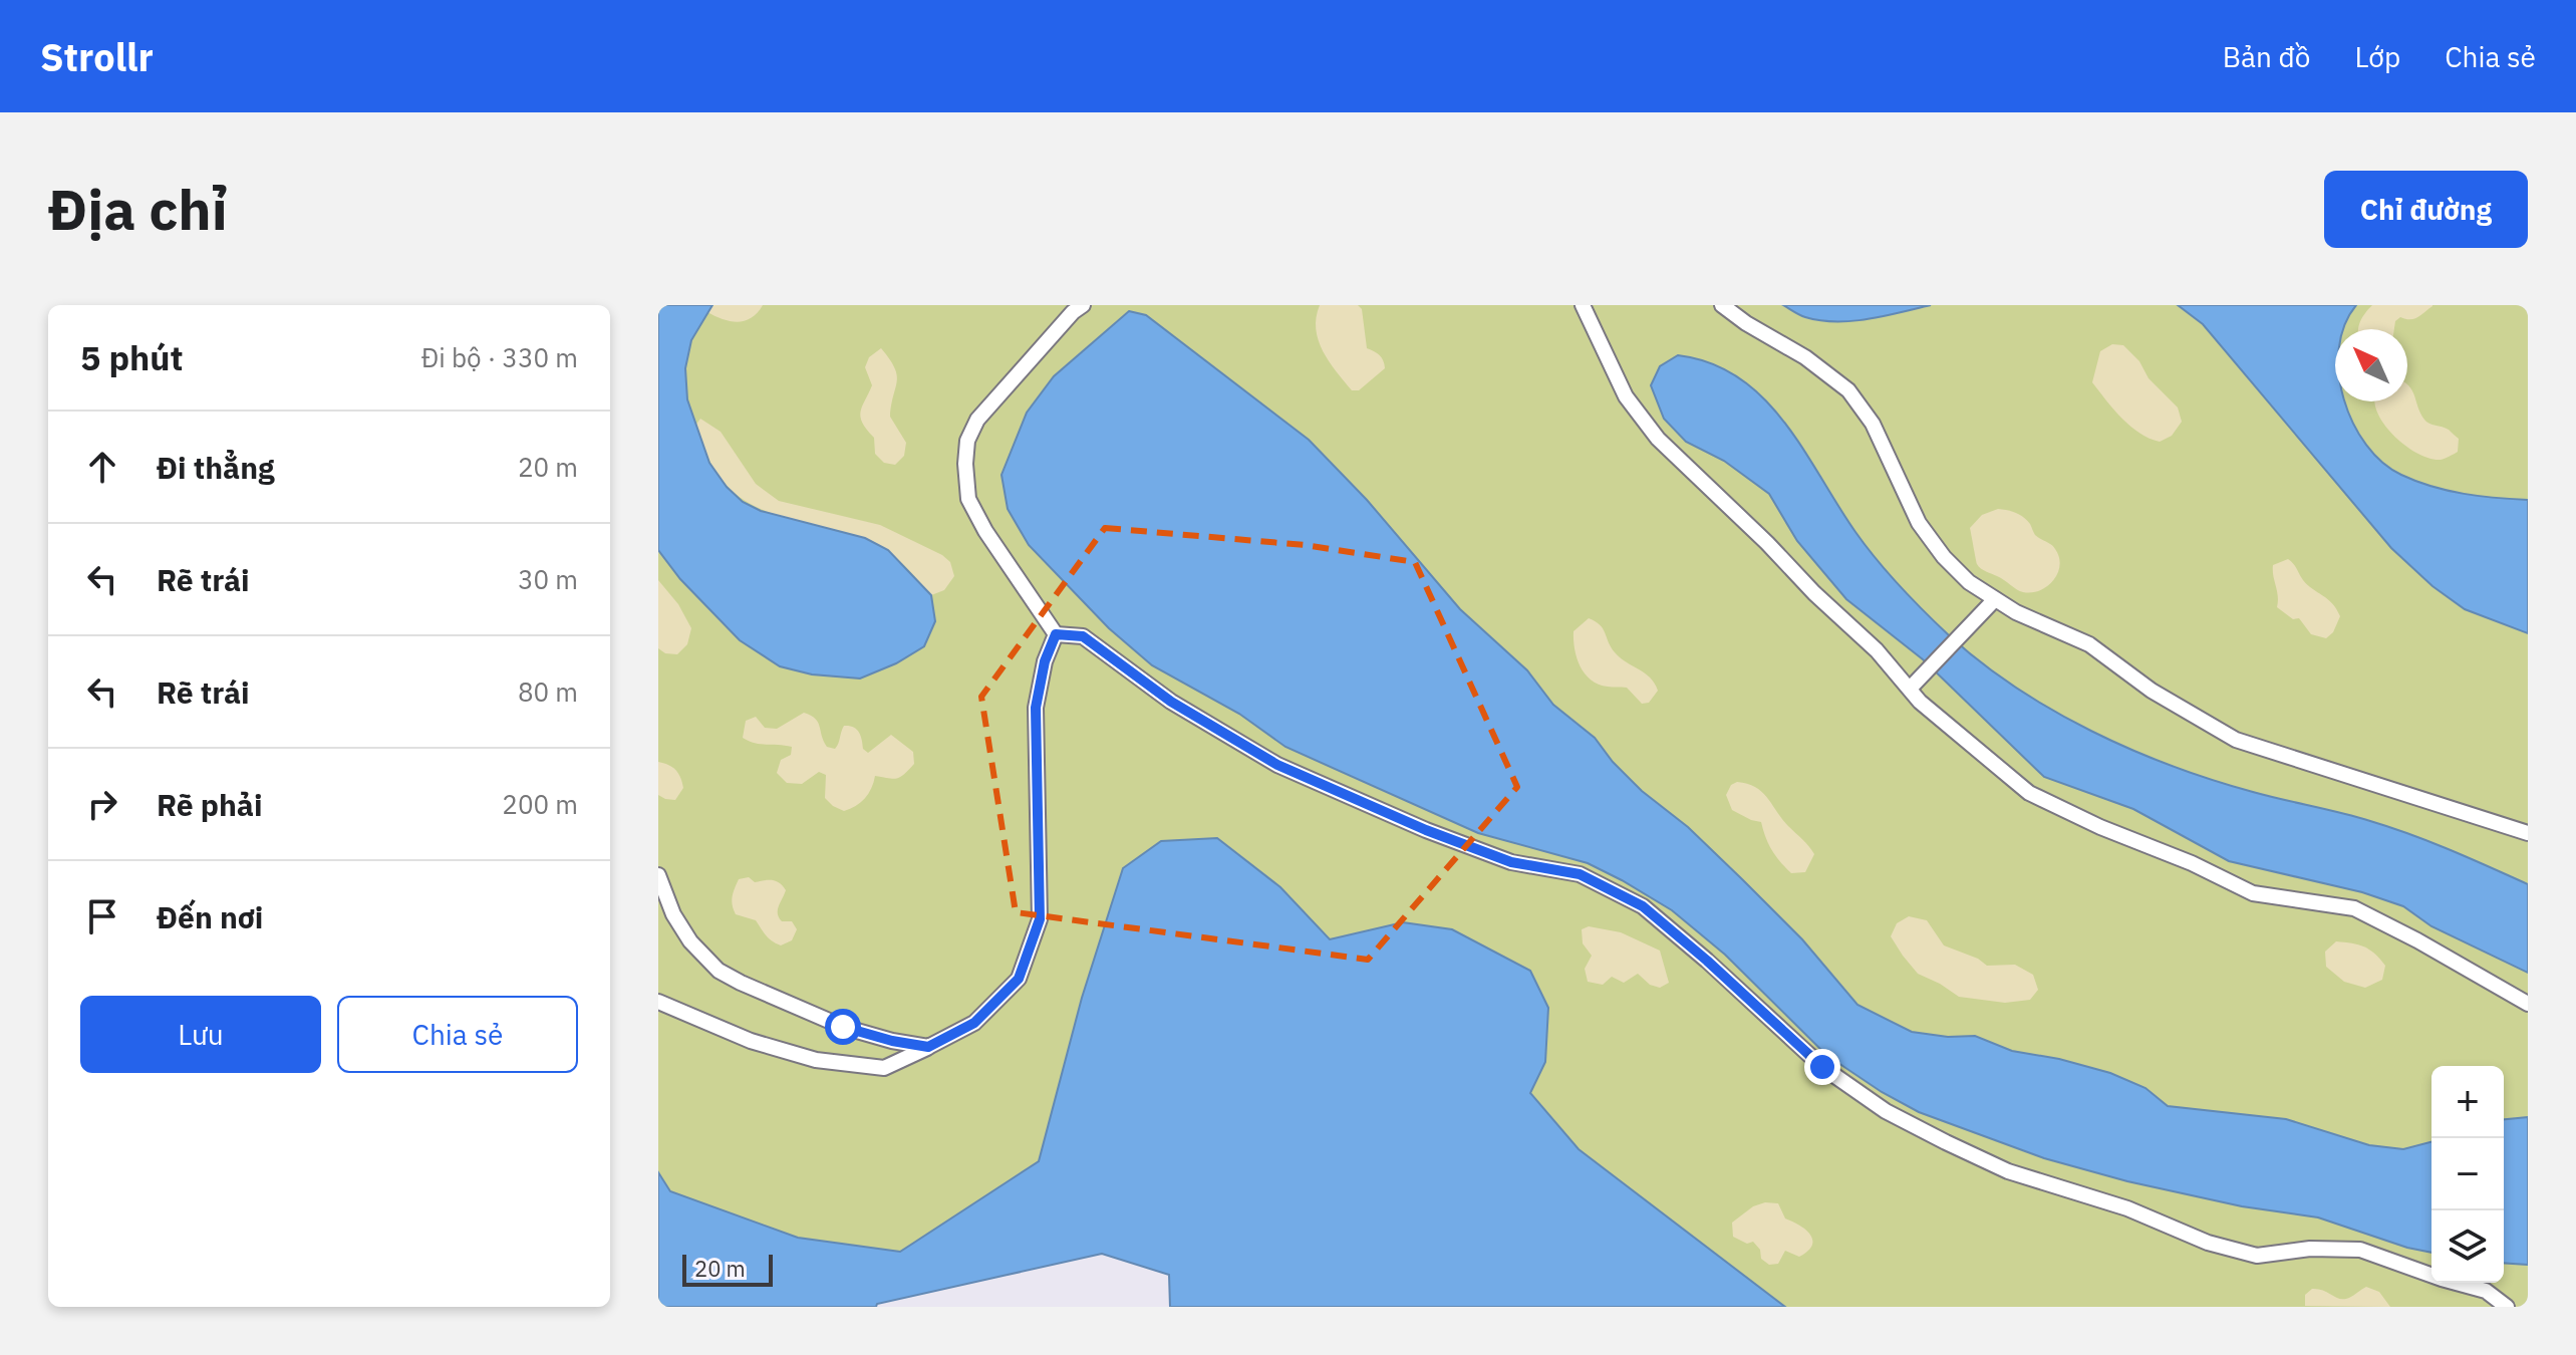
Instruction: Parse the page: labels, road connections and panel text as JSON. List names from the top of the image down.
{
  "scale_bar": "20 m",
  "north": "top left",
  "page": {
    "header": "Strollr",
    "nav": ["Bản đồ", "Lớp", "Chia sẻ"],
    "buttons": [
      "Chỉ đường",
      ["Lưu", "Chia sẻ"]
    ],
    "title": "Địa chỉ",
    "heading": ["5 phút", "Đi bộ · 330 m"],
    "list": [
      ["Đi thẳng", "20 m"],
      ["Rẽ trái", "30 m"],
      ["Rẽ trái", "80 m"],
      ["Rẽ phải", "200 m"],
      "Đến nơi"
    ],
    "map_buttons": ["+", "−"],
    "scale": "20 m"
  }
}
